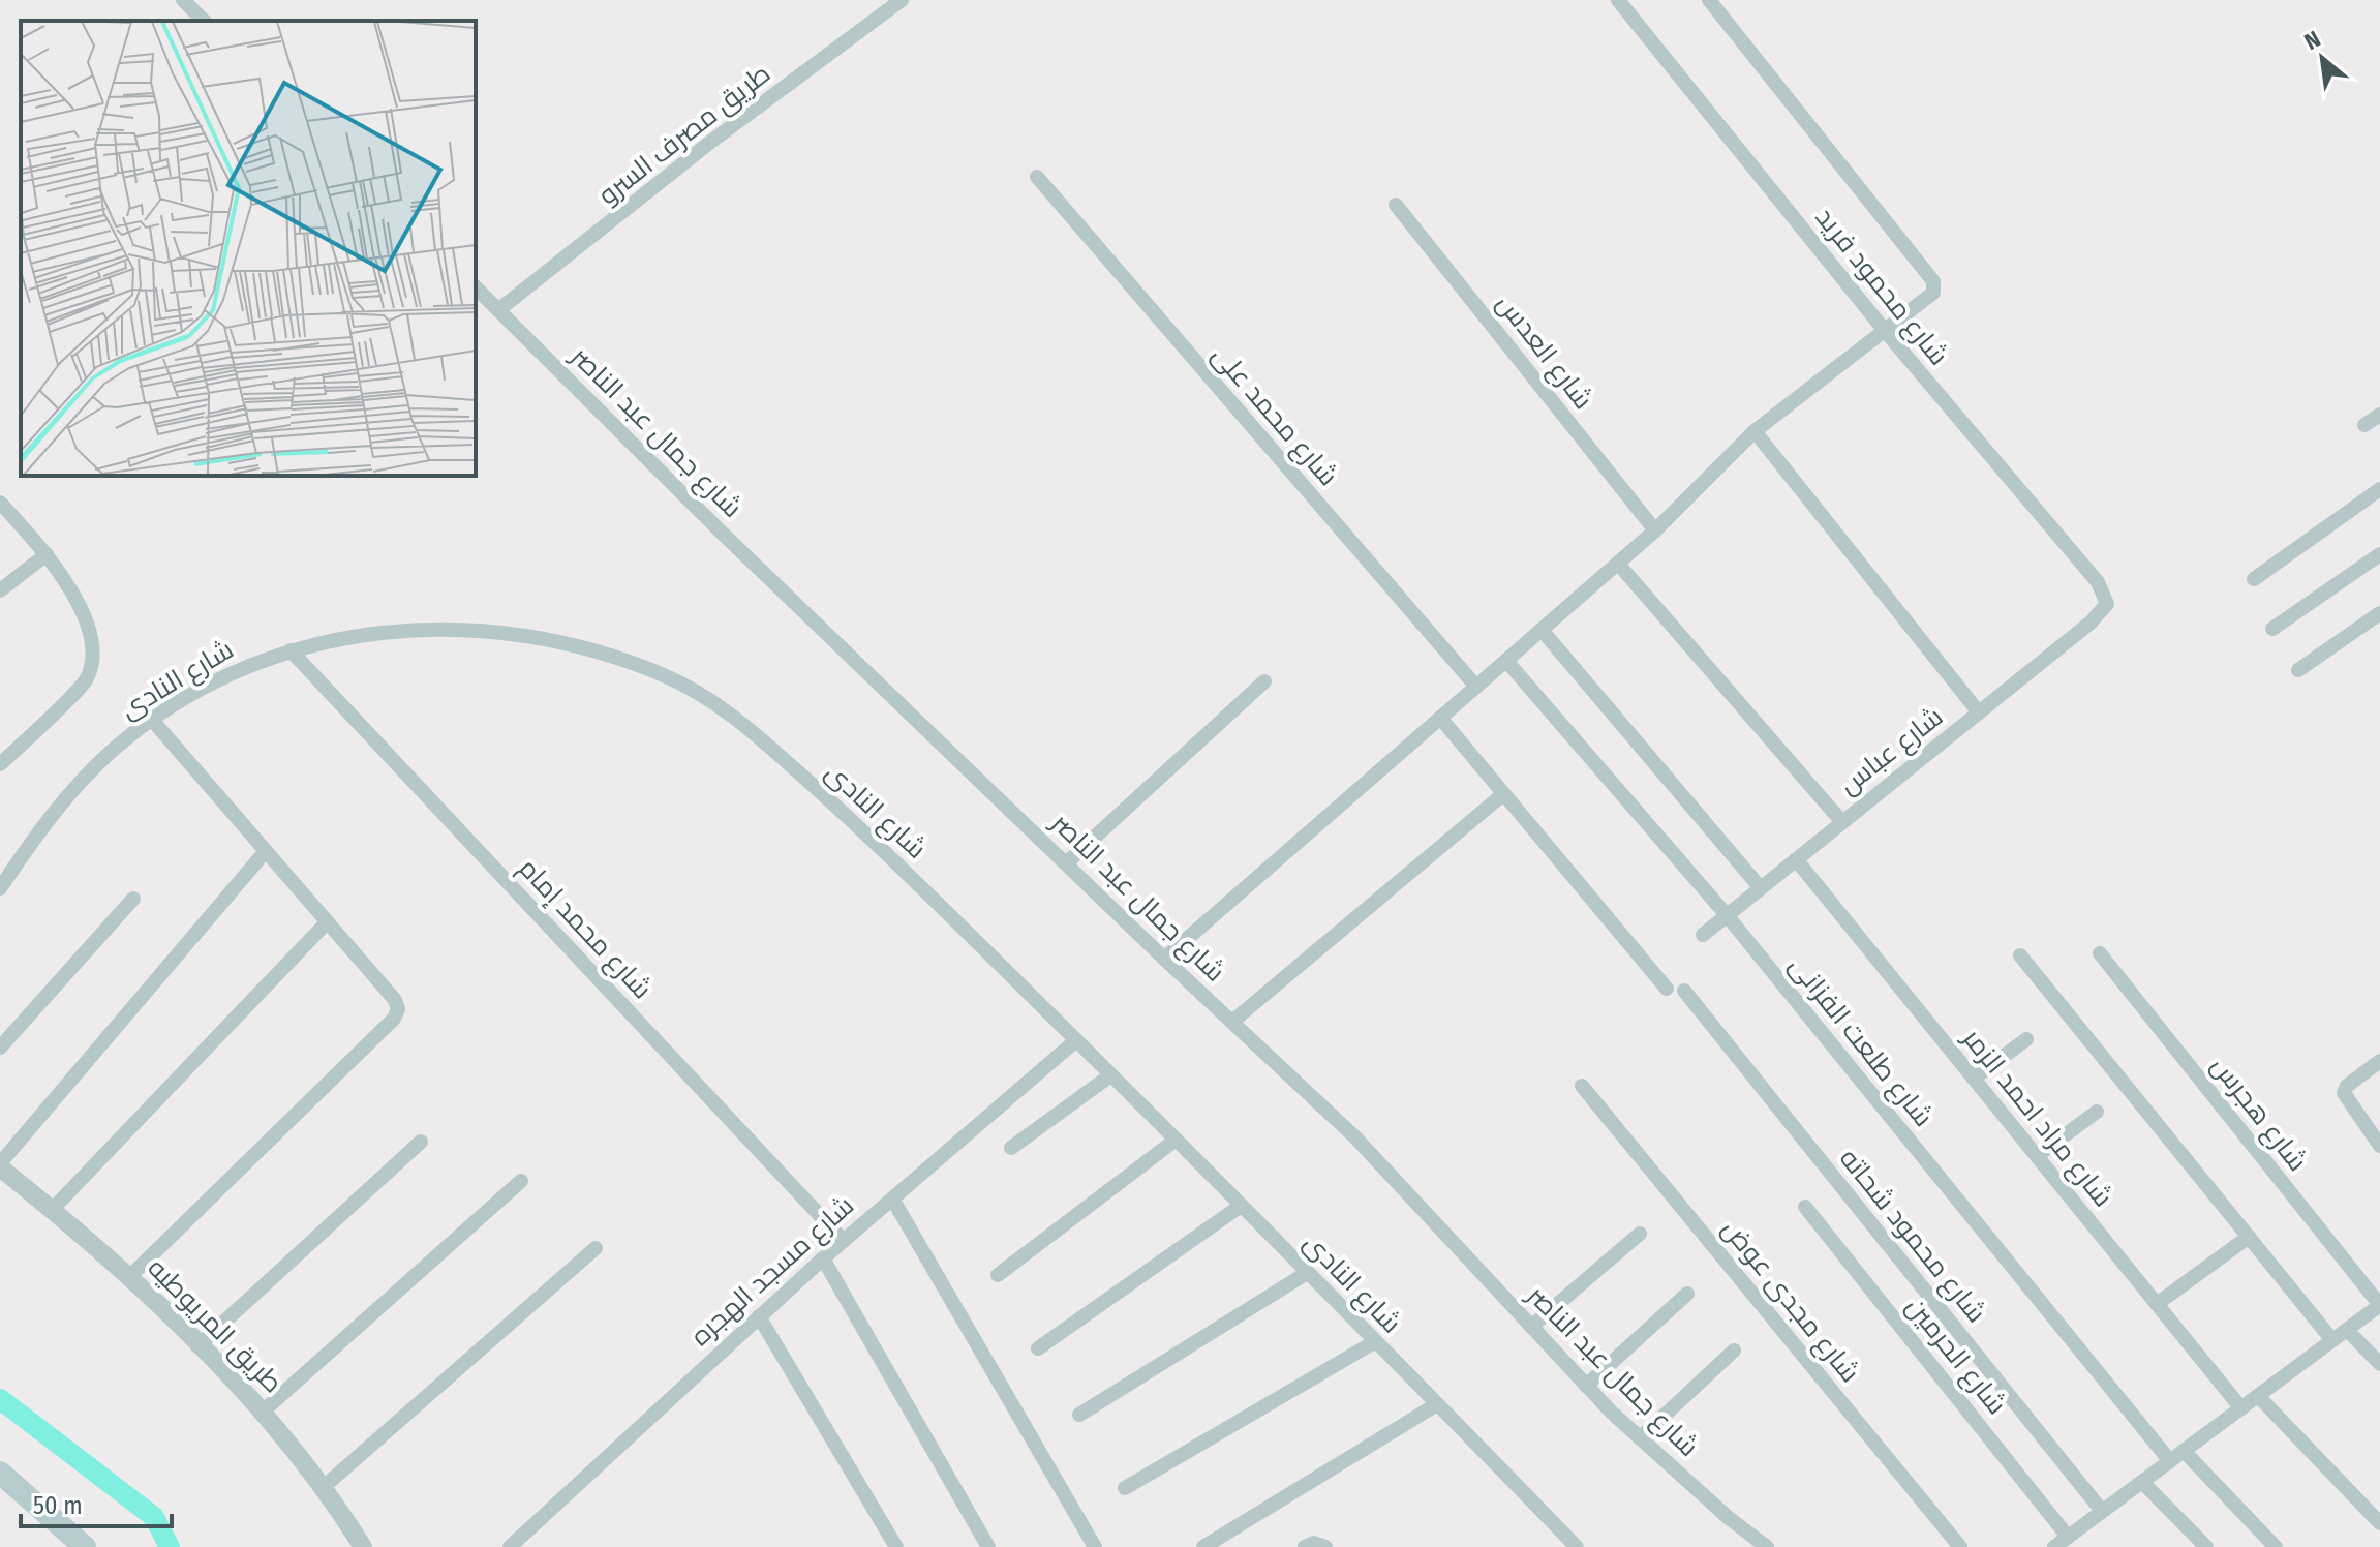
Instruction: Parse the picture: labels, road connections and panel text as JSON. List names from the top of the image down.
{
  "streets": {
    "street": [
      "طريق مصرف السرو",
      "شارع محمود فريد",
      "شارع العدس",
      "شارع محمد على",
      "شارع جمال عبد الناصر",
      "شارع النادى",
      "شارع عباس",
      "شارع محمد إمام",
      "شارع طلعت الفزانى",
      "شارع هجرس",
      "شارع مراد احمد الزمر",
      "شارع محمود شحاته",
      "شارع مسجد الهجره",
      "شارع مجدى عوض",
      "طريق المريوطيه",
      "شارع الحرمين"
    ]
  },
  "crossings": [
    ["طريق مصرف السرو", "شارع جمال عبد الناصر"],
    ["شارع محمود فريد", "شارع عباس"],
    ["شارع النادى", "شارع محمد إمام"],
    ["شارع النادى", "شارع مسجد الهجره"],
    ["شارع عباس", "شارع طلعت الفزانى"],
    ["شارع عباس", "شارع مراد احمد الزمر"],
    ["شارع محمد إمام", "شارع مسجد الهجره"]
  ],
  "scale_bar": "50 m",
  "north": "top left"
}
